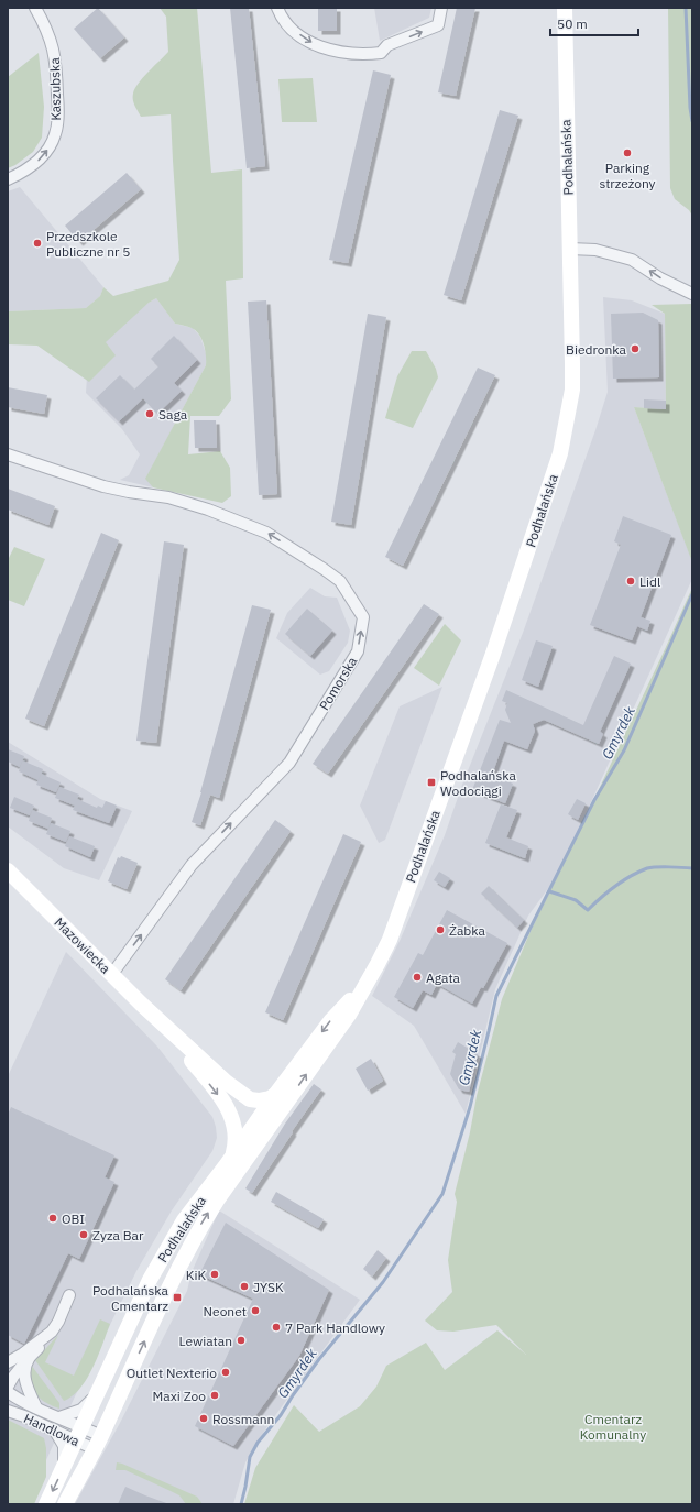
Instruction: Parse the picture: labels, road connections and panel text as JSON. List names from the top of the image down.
{
  "streets": {
    "street": [
      "Kaszubska",
      "Podhalańska",
      "Pomorska",
      "Mazowiecka",
      "Handlowa"
    ]
  },
  "crossings": [
    ["Podhalańska", "Mazowiecka"],
    ["Podhalańska", "Handlowa"],
    ["Pomorska", "Mazowiecka"]
  ],
  "one_way": ["Kaszubska"],
  "water": ["Gmyrdek"],
  "parks": ["Cmentarz Komunalny"],
  "places": {
    "other": [
      "Parking strzeżony",
      "Przedszkole Publiczne nr 5",
      "Biedronka",
      "Saga",
      "Lidl",
      "Żabka",
      "Agata",
      "OBI",
      "Zyza Bar",
      "KiK",
      "JYSK",
      "Neonet",
      "7 Park Handlowy",
      "Lewiatan",
      "Outlet Nexterio",
      "Maxi Zoo",
      "Rossmann"
    ],
    "transit": ["Podhalańska Wodociągi", "Podhalańska Cmentarz"]
  },
  "scale_bar": "50 m"
}
